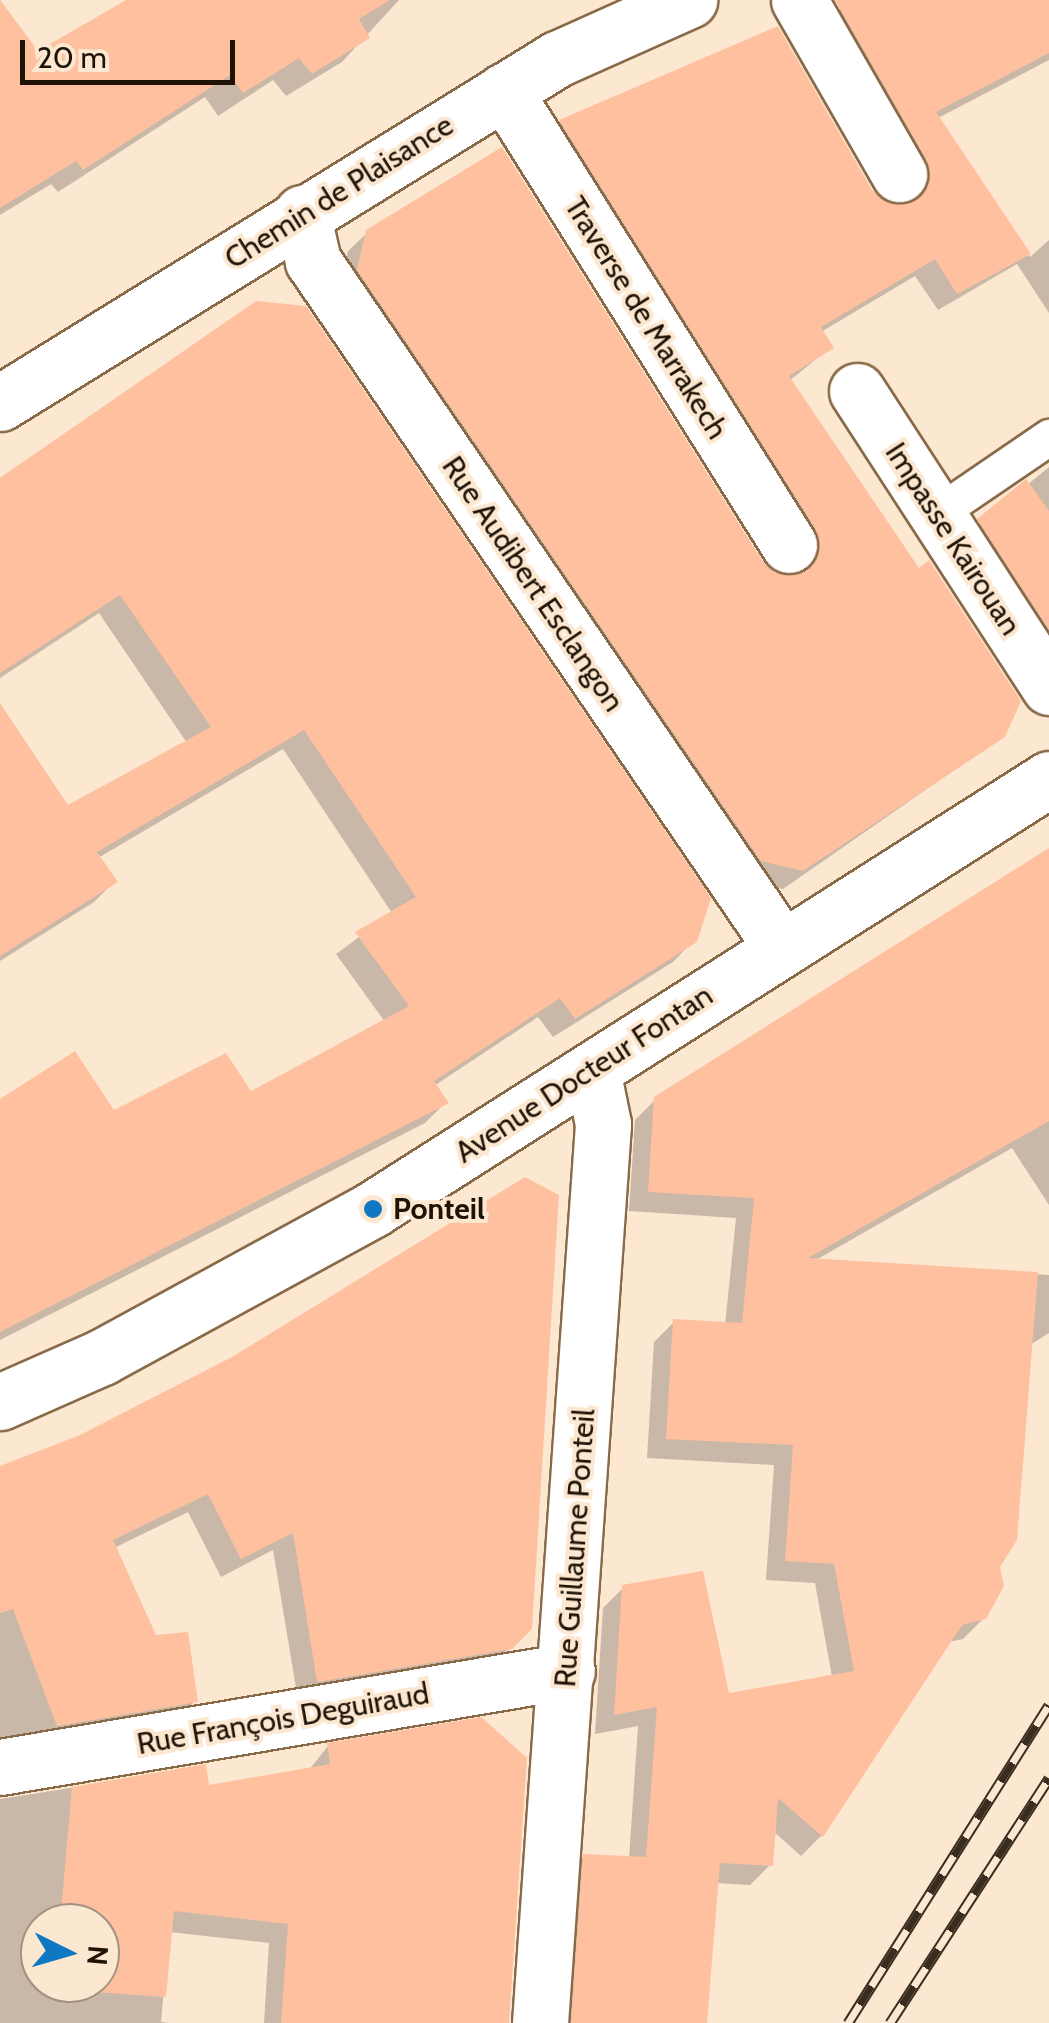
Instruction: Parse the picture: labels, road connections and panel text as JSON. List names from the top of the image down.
{
  "streets": {
    "street": [
      "Chemin de Plaisance",
      "Traverse de Marrakech",
      "Impasse Kairouan",
      "Rue Audibert Esclangon",
      "Avenue Docteur Fontan",
      "Rue Guillaume Ponteil",
      "Rue François Deguiraud"
    ]
  },
  "crossings": [
    ["Chemin de Plaisance", "Traverse de Marrakech"],
    ["Chemin de Plaisance", "Rue Audibert Esclangon"],
    ["Rue Audibert Esclangon", "Avenue Docteur Fontan"],
    ["Avenue Docteur Fontan", "Rue Guillaume Ponteil"],
    ["Rue Guillaume Ponteil", "Rue François Deguiraud"]
  ],
  "places": ["Ponteil"],
  "scale_bar": "20 m",
  "north": "right"
}
